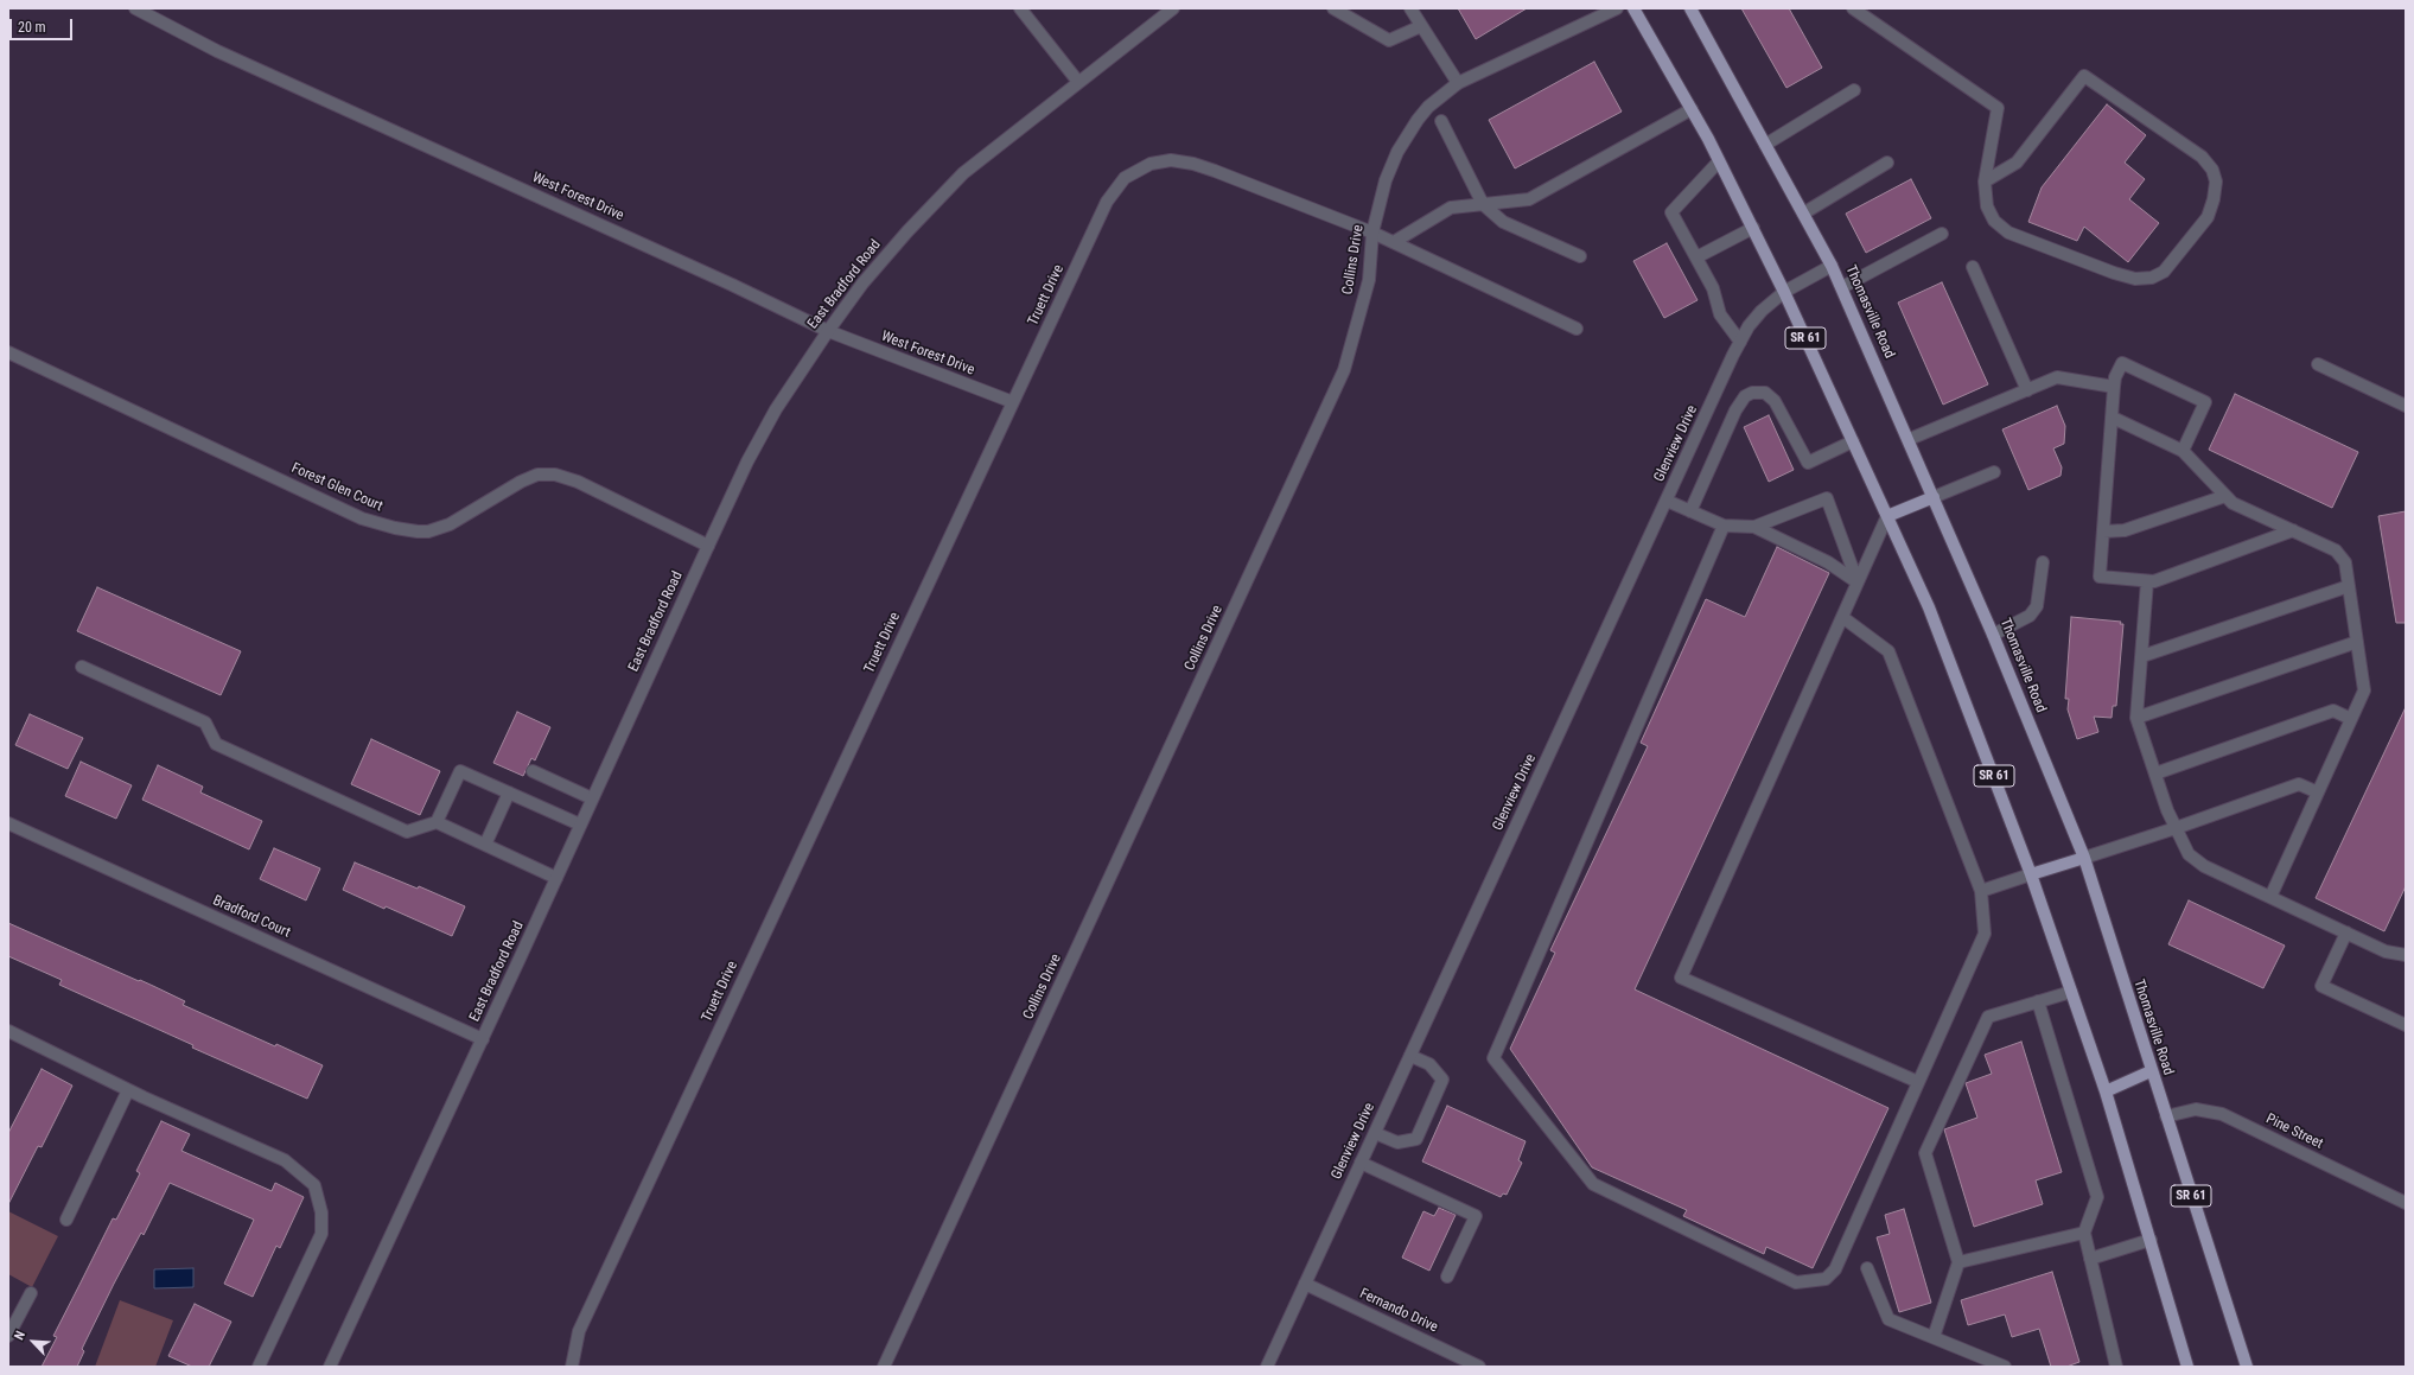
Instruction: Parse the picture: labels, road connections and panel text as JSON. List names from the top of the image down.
{
  "streets": {
    "main road": ["Thomasville Road", "SR 61"],
    "street": [
      "West Forest Drive",
      "Collins Drive",
      "East Bradford Road",
      "Truett Drive",
      "Glenview Drive",
      "Forest Glen Court",
      "Bradford Court",
      "Pine Street",
      "Fernando Drive"
    ]
  },
  "crossings": [
    ["West Forest Drive", "East Bradford Road"],
    ["West Forest Drive", "Truett Drive"],
    ["Collins Drive", "Truett Drive"],
    ["East Bradford Road", "Forest Glen Court"],
    ["East Bradford Road", "Bradford Court"],
    ["Thomasville Road", "Glenview Drive"],
    ["Thomasville Road", "Pine Street"],
    ["SR 61", "Glenview Drive"],
    ["Glenview Drive", "Fernando Drive"]
  ],
  "scale_bar": "20 m",
  "north": "top left"
}
